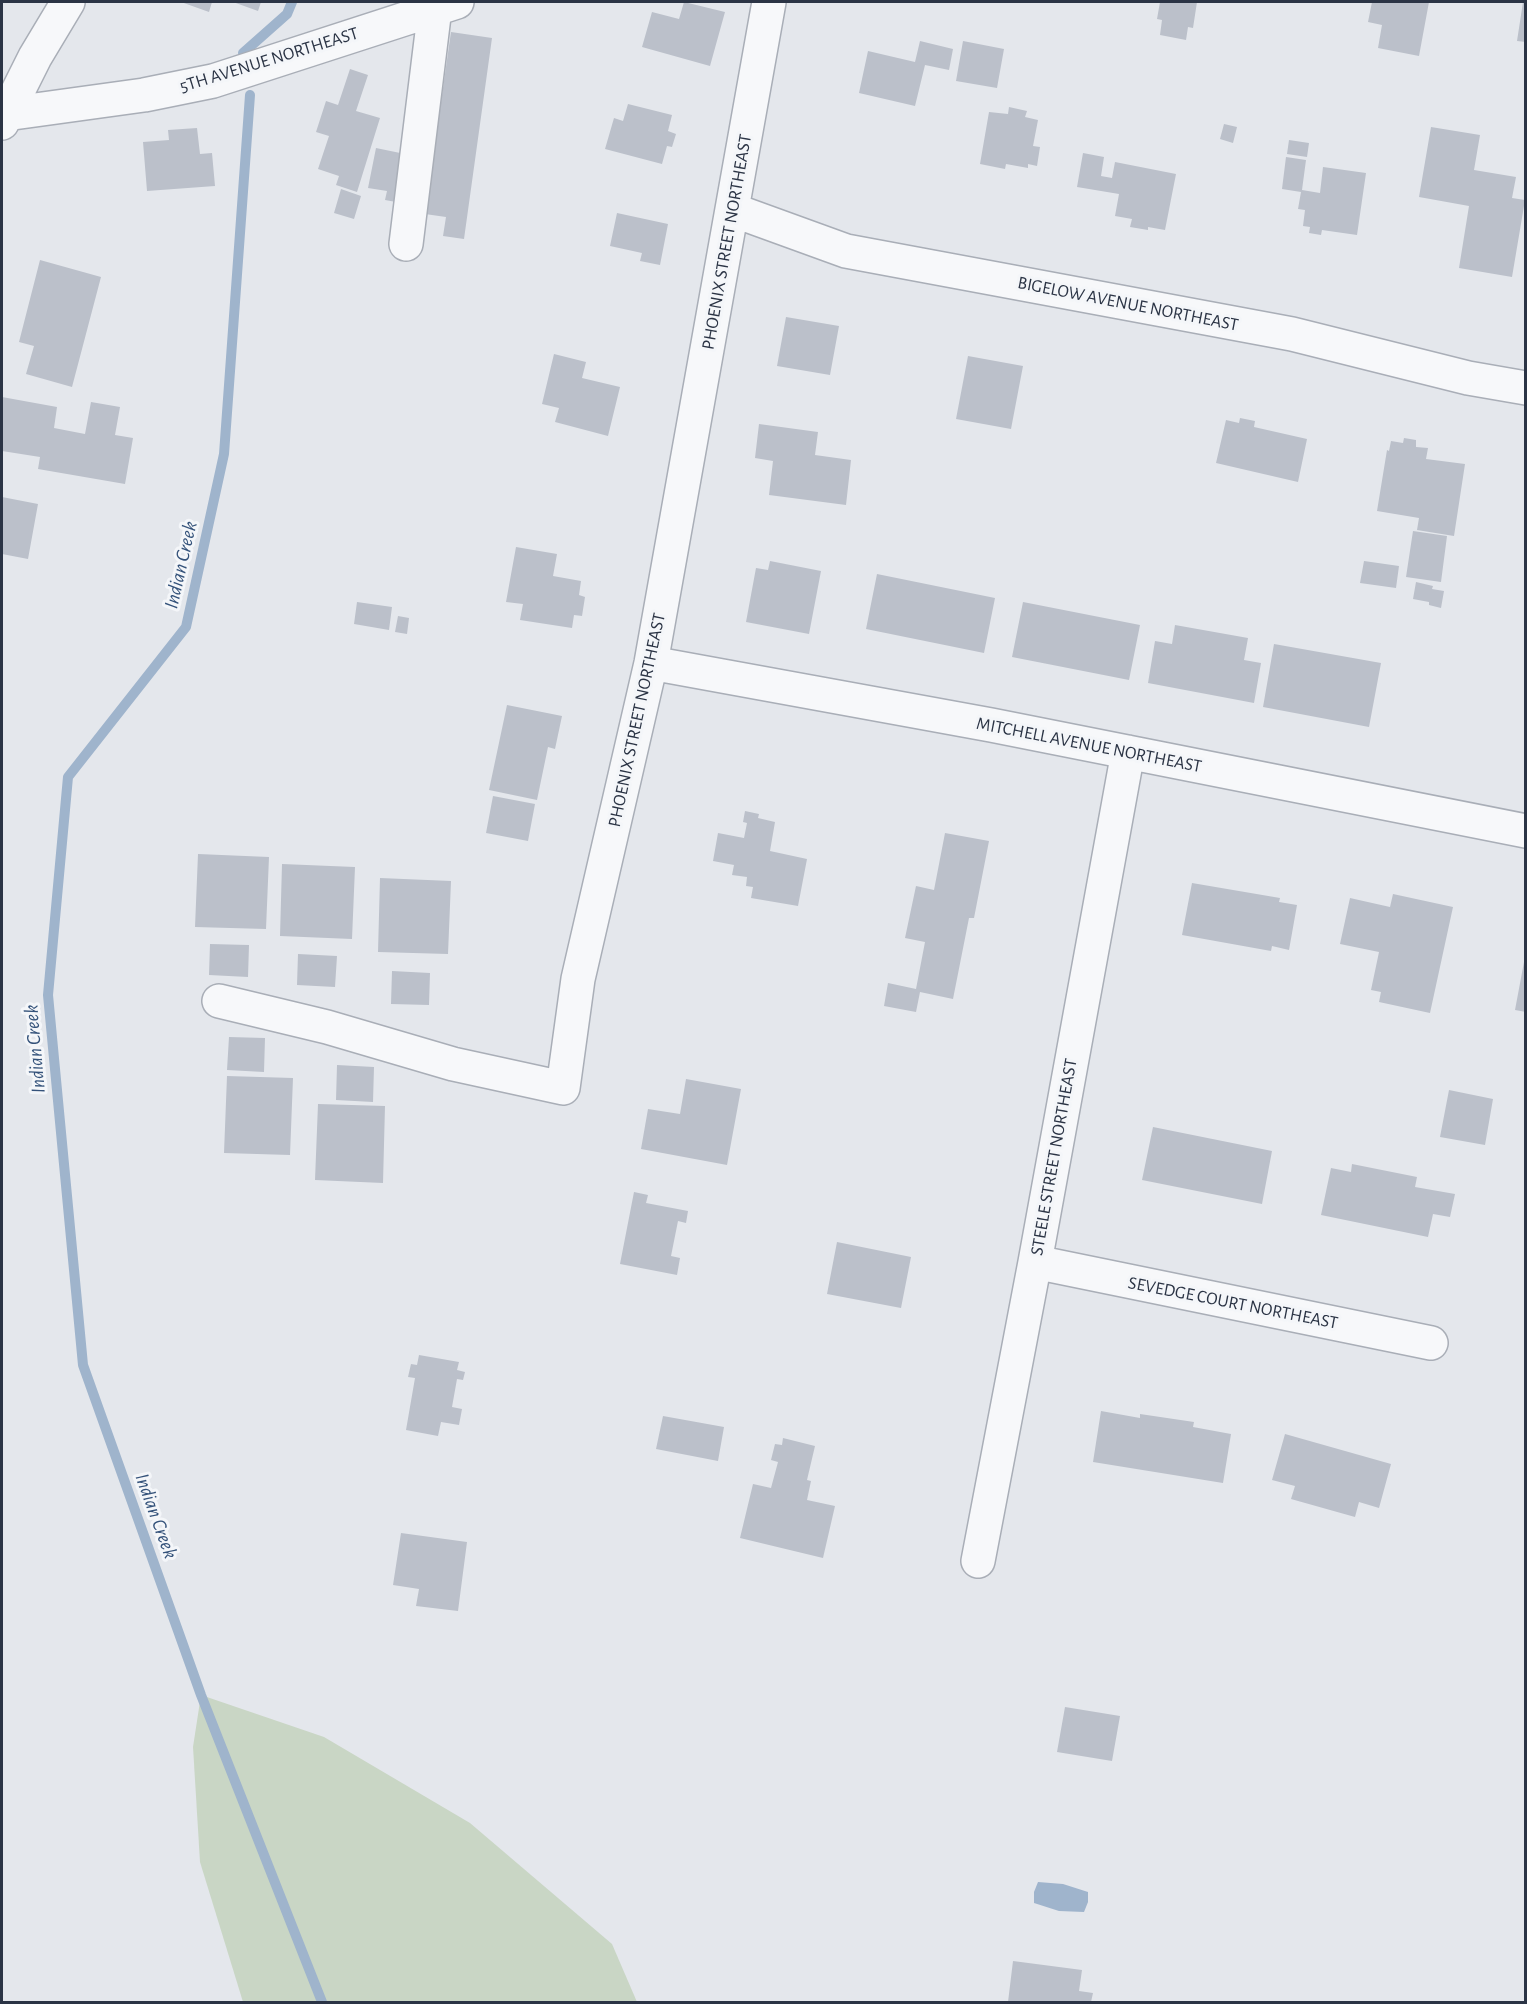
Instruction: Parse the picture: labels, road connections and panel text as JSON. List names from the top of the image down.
{
  "streets": {
    "street": [
      "5TH AVENUE NORTHEAST",
      "PHOENIX STREET NORTHEAST",
      "BIGELOW AVENUE NORTHEAST",
      "MITCHELL AVENUE NORTHEAST",
      "STEELE STREET NORTHEAST",
      "SEVEDGE COURT NORTHEAST"
    ]
  },
  "crossings": [
    ["PHOENIX STREET NORTHEAST", "BIGELOW AVENUE NORTHEAST"],
    ["PHOENIX STREET NORTHEAST", "MITCHELL AVENUE NORTHEAST"],
    ["MITCHELL AVENUE NORTHEAST", "STEELE STREET NORTHEAST"],
    ["STEELE STREET NORTHEAST", "SEVEDGE COURT NORTHEAST"]
  ],
  "water": ["Indian Creek"]
}
